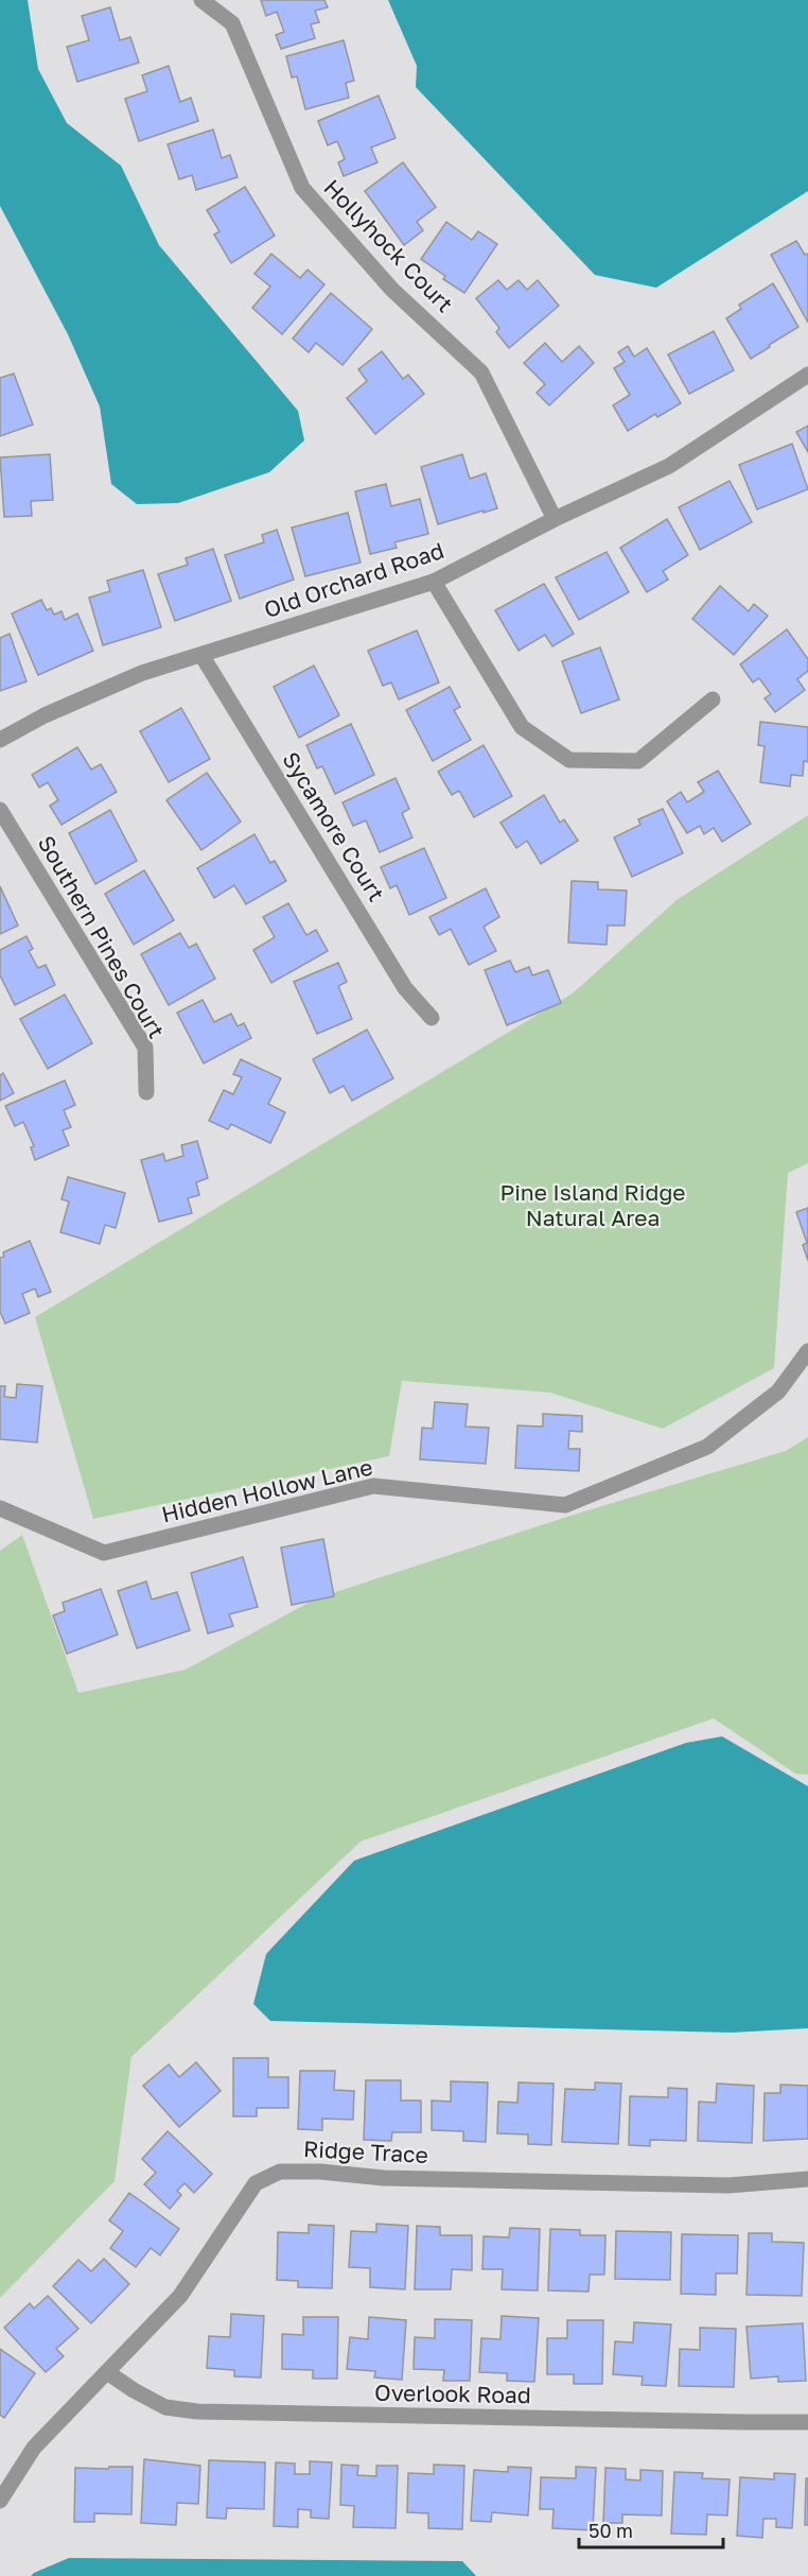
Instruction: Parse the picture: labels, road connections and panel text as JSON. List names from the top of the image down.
{
  "streets": {
    "street": [
      "Hollyhock Court",
      "Old Orchard Road",
      "Sycamore Court",
      "Southern Pines Court",
      "Hidden Hollow Lane",
      "Ridge Trace",
      "Overlook Road"
    ]
  },
  "crossings": [
    ["Hollyhock Court", "Old Orchard Road"],
    ["Old Orchard Road", "Sycamore Court"],
    ["Ridge Trace", "Overlook Road"]
  ],
  "parks": ["Pine Island Ridge Natural Area"],
  "scale_bar": "50 m"
}
